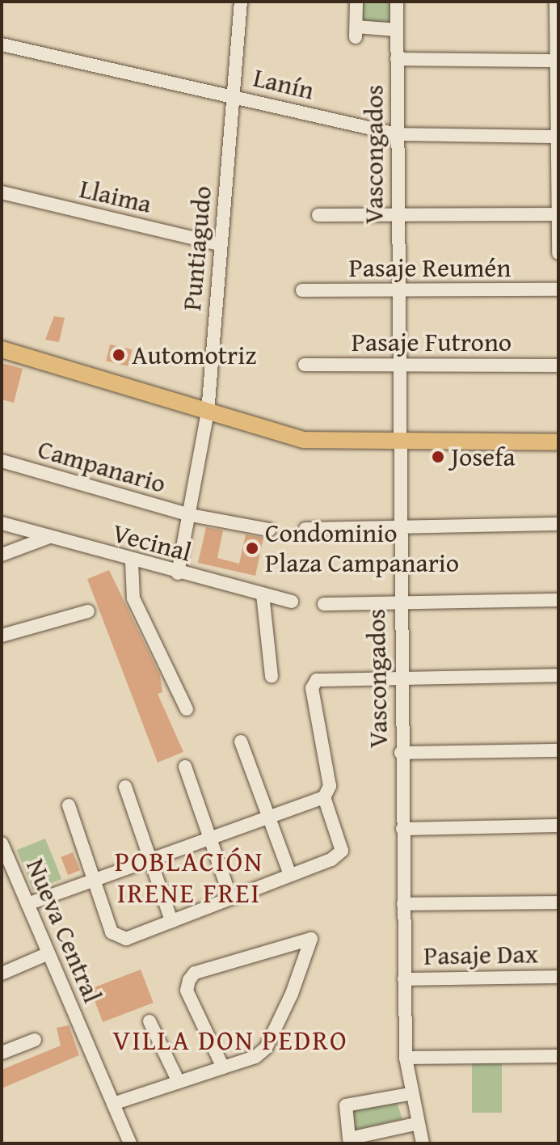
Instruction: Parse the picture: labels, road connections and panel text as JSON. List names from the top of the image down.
{
  "streets": {
    "street": [
      "Lanín",
      "Vascongados",
      "Llaima",
      "Puntiagudo",
      "Pasaje Reumén",
      "Pasaje Futrono",
      "Campanario",
      "Vecinal",
      "Nueva Central",
      "Pasaje Dax"
    ]
  },
  "crossings": [
    ["Lanín", "Vascongados"],
    ["Lanín", "Puntiagudo"],
    ["Vascongados", "Pasaje Reumén"],
    ["Vascongados", "Pasaje Futrono"],
    ["Vascongados", "Pasaje Dax"],
    ["Llaima", "Puntiagudo"],
    ["Puntiagudo", "Campanario"],
    ["Puntiagudo", "Vecinal"]
  ],
  "districts": ["POBLACIÓN IRENE FREI", "VILLA DON PEDRO"],
  "places": ["Automotriz", "Josefa", "Condominio Plaza Campanario"]
}
